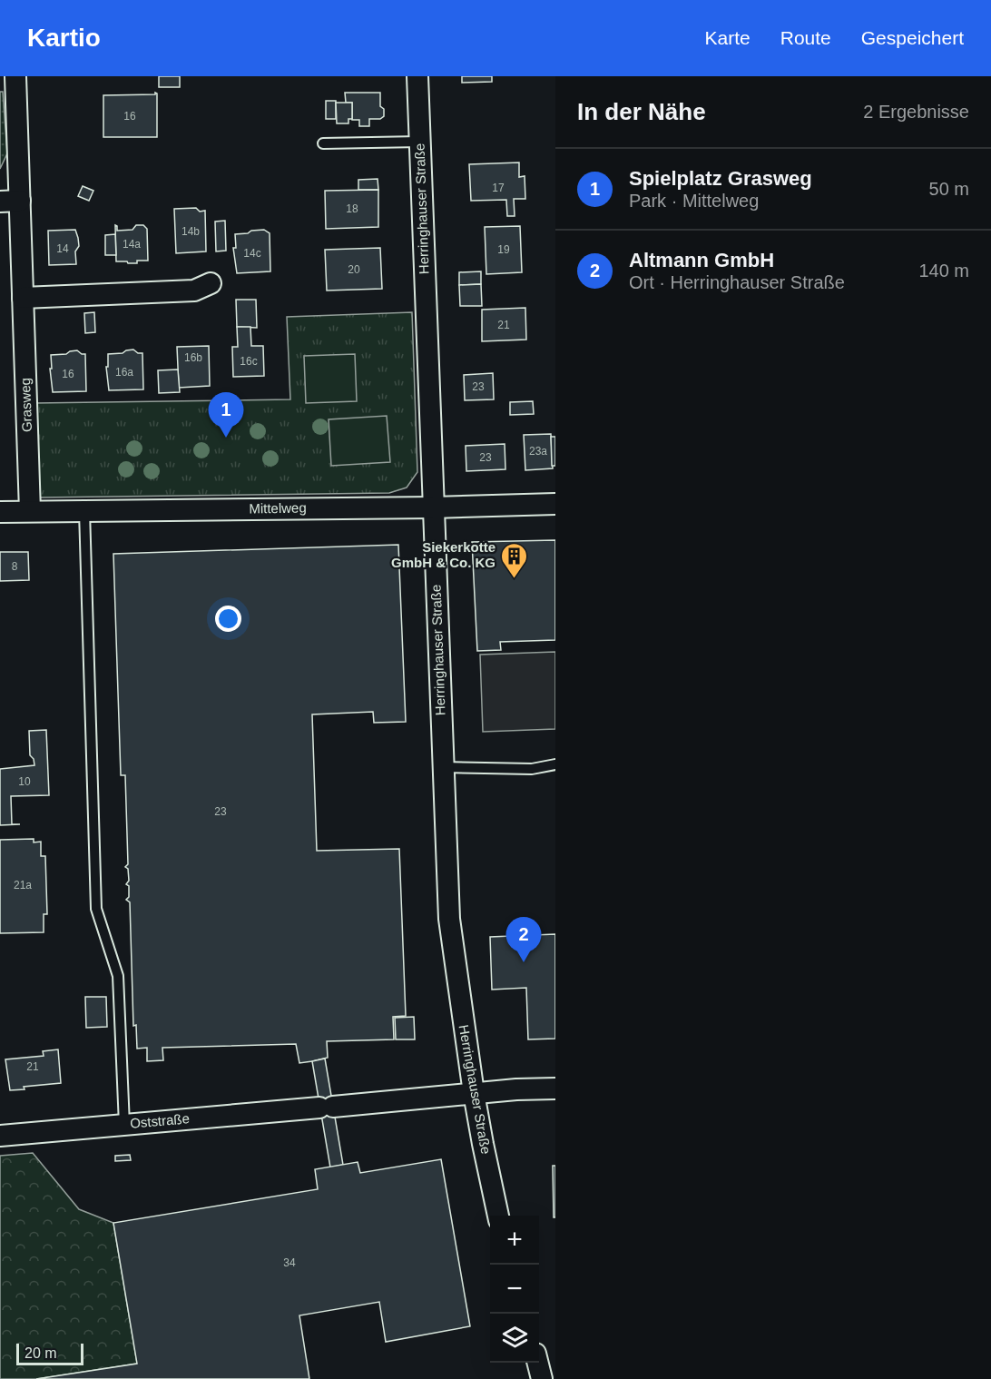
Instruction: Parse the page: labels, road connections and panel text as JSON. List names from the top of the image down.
{
  "streets": {
    "street": [
      "Herringhauser Straße",
      "Grasweg",
      "Mittelweg",
      "Oststraße"
    ]
  },
  "crossings": [
    ["Herringhauser Straße", "Mittelweg"],
    ["Herringhauser Straße", "Oststraße"],
    ["Grasweg", "Mittelweg"]
  ],
  "places": {
    "building": ["Siekerkotte GmbH & Co. KG"]
  },
  "house_numbers": [
    "16",
    "17",
    "18",
    "14b",
    "14a",
    "14",
    "19",
    "14c",
    "20",
    "21",
    "16b",
    "16c",
    "16a",
    "16",
    "23",
    "23a",
    "23",
    "8",
    "10",
    "23",
    "21a",
    "21",
    "34"
  ],
  "scale_bar": "20 m",
  "page": {
    "header": "Kartio",
    "nav": ["Karte", "Route", "Gespeichert"],
    "heading": ["In der Nähe", "2 Ergebnisse"],
    "list": [
      {
        "mark": "1",
        "name": "Spielplatz Grasweg",
        "note": "Park · Mittelweg",
        "value": "50 m"
      },
      {
        "mark": "2",
        "name": "Altmann GmbH",
        "note": "Ort · Herringhauser Straße",
        "value": "140 m"
      }
    ],
    "pins": ["1", "2"],
    "map_buttons": ["+", "−"],
    "scale": "20 m"
  }
}
